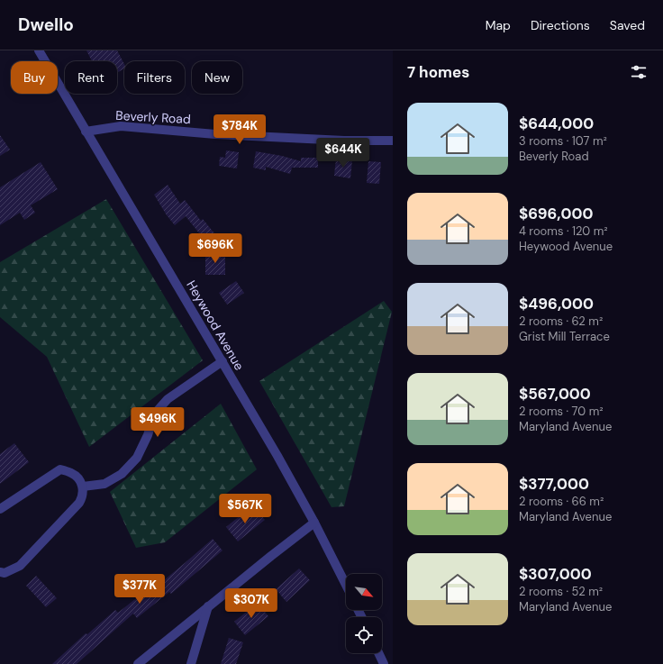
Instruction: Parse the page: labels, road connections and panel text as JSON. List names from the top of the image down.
{
  "streets": {
    "street": ["Beverly Road", "Heywood Avenue"]
  },
  "crossings": [
    ["Beverly Road", "Heywood Avenue"]
  ],
  "north": "bottom right",
  "page": {
    "header": "Dwello",
    "nav": ["Map", "Directions", "Saved"],
    "heading": "7 homes",
    "chip": [
      "Buy",
      "Rent",
      "Filters",
      "New"
    ],
    "list": [
      {
        "name": "$644,000",
        "note": "3 rooms · 107 m² · Beverly Road"
      },
      {
        "name": "$696,000",
        "note": "4 rooms · 120 m² · Heywood Avenue"
      },
      {
        "name": "$496,000",
        "note": "2 rooms · 62 m² · Grist Mill Terrace"
      },
      {
        "name": "$567,000",
        "note": "2 rooms · 70 m² · Maryland Avenue"
      },
      {
        "name": "$377,000",
        "note": "2 rooms · 66 m² · Maryland Avenue"
      },
      {
        "name": "$307,000",
        "note": "2 rooms · 52 m² · Maryland Avenue"
      }
    ],
    "price": [
      "$784K",
      "$644K",
      "$696K",
      "$496K",
      "$567K",
      "$377K",
      "$307K"
    ]
  }
}
